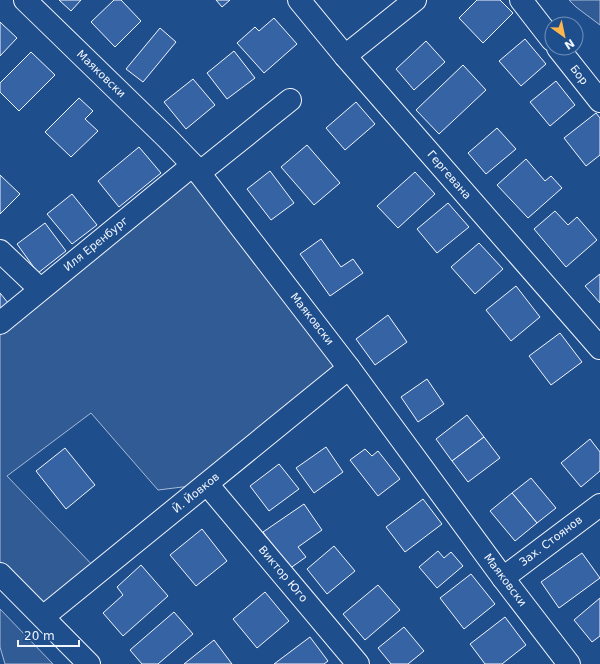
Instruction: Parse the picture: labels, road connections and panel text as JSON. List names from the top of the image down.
{
  "streets": {
    "street": [
      "Маяковски",
      "Бор",
      "Гергевана",
      "Иля Еренбург",
      "Й. Йовков",
      "Зах. Стоянов",
      "Виктор Юго"
    ]
  },
  "crossings": [
    ["Маяковски", "Иля Еренбург"],
    ["Маяковски", "Й. Йовков"],
    ["Маяковски", "Зах. Стоянов"],
    ["Й. Йовков", "Виктор Юго"]
  ],
  "scale_bar": "20 m",
  "north": "bottom right"
}
